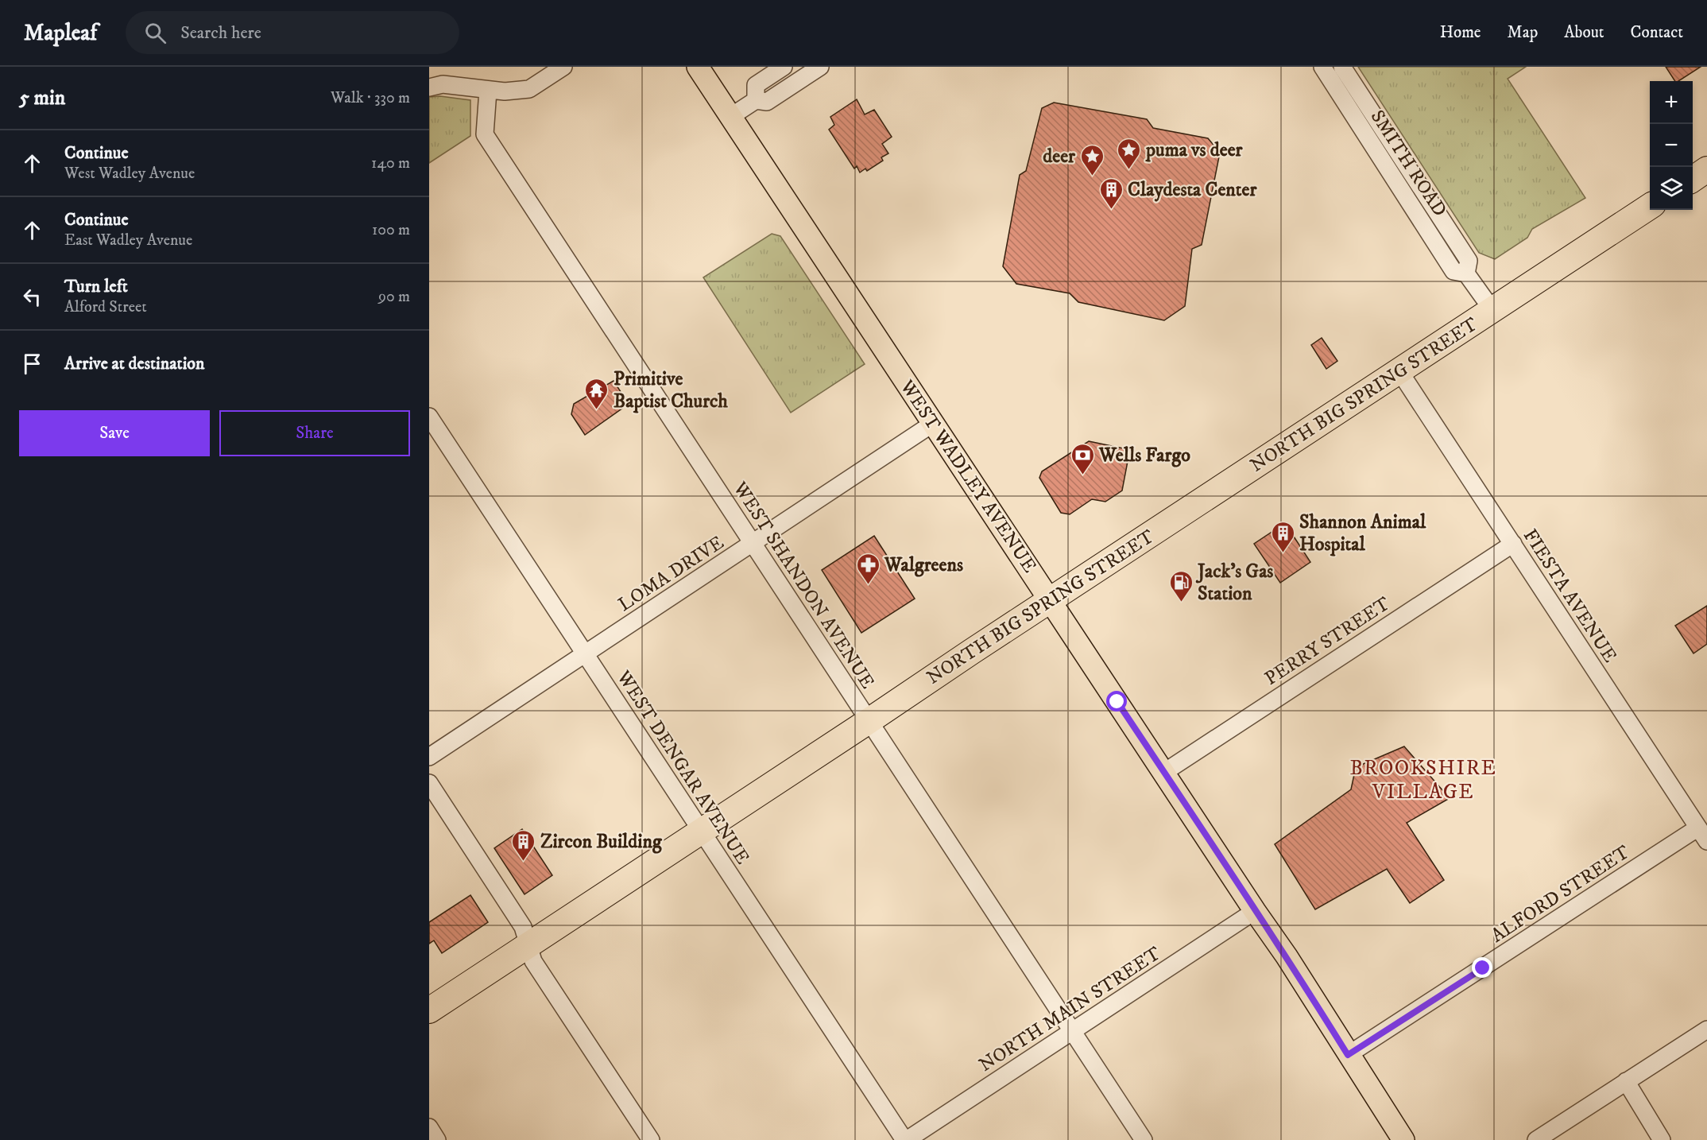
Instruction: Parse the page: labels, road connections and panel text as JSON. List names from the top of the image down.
{
  "streets": {
    "highway": ["NORTH BIG SPRING STREET"],
    "main road": ["WEST WADLEY AVENUE"],
    "street": [
      "SMITH ROAD",
      "LOMA DRIVE",
      "WEST SHANDON AVENUE",
      "FIESTA AVENUE",
      "PERRY STREET",
      "WEST DENGAR AVENUE",
      "ALFORD STREET",
      "NORTH MAIN STREET"
    ]
  },
  "crossings": [
    ["SMITH ROAD", "NORTH BIG SPRING STREET"],
    ["NORTH BIG SPRING STREET", "WEST WADLEY AVENUE"],
    ["NORTH BIG SPRING STREET", "WEST SHANDON AVENUE"],
    ["NORTH BIG SPRING STREET", "FIESTA AVENUE"],
    ["NORTH BIG SPRING STREET", "WEST DENGAR AVENUE"],
    ["WEST WADLEY AVENUE", "LOMA DRIVE"],
    ["WEST WADLEY AVENUE", "PERRY STREET"],
    ["WEST WADLEY AVENUE", "ALFORD STREET"],
    ["WEST WADLEY AVENUE", "NORTH MAIN STREET"],
    ["LOMA DRIVE", "WEST SHANDON AVENUE"],
    ["LOMA DRIVE", "WEST DENGAR AVENUE"],
    ["WEST SHANDON AVENUE", "NORTH MAIN STREET"],
    ["FIESTA AVENUE", "PERRY STREET"],
    ["FIESTA AVENUE", "ALFORD STREET"],
    ["WEST DENGAR AVENUE", "NORTH MAIN STREET"]
  ],
  "districts": ["BROOKSHIRE VILLAGE"],
  "places": {
    "place": ["puma vs deer", "deer"],
    "building": ["Claydesta Center", "Shannon Animal Hospital", "Zircon Building"],
    "temple": ["Primitive Baptist Church"],
    "bank": ["Wells Fargo"],
    "pharmacy": ["Walgreens"],
    "fuel station": ["Jack's Gas Station"]
  },
  "page": {
    "header": "Mapleaf",
    "search": "Search here",
    "nav": [
      "Home",
      "Map",
      "About",
      "Contact"
    ],
    "heading": ["5 min", "Walk · 330 m"],
    "map_buttons": ["+", "−"],
    "list": [
      ["Continue", "West Wadley Avenue", "140 m"],
      ["Continue", "East Wadley Avenue", "100 m"],
      ["Turn left", "Alford Street", "90 m"],
      "Arrive at destination"
    ],
    "buttons": ["Save", "Share"]
  }
}
